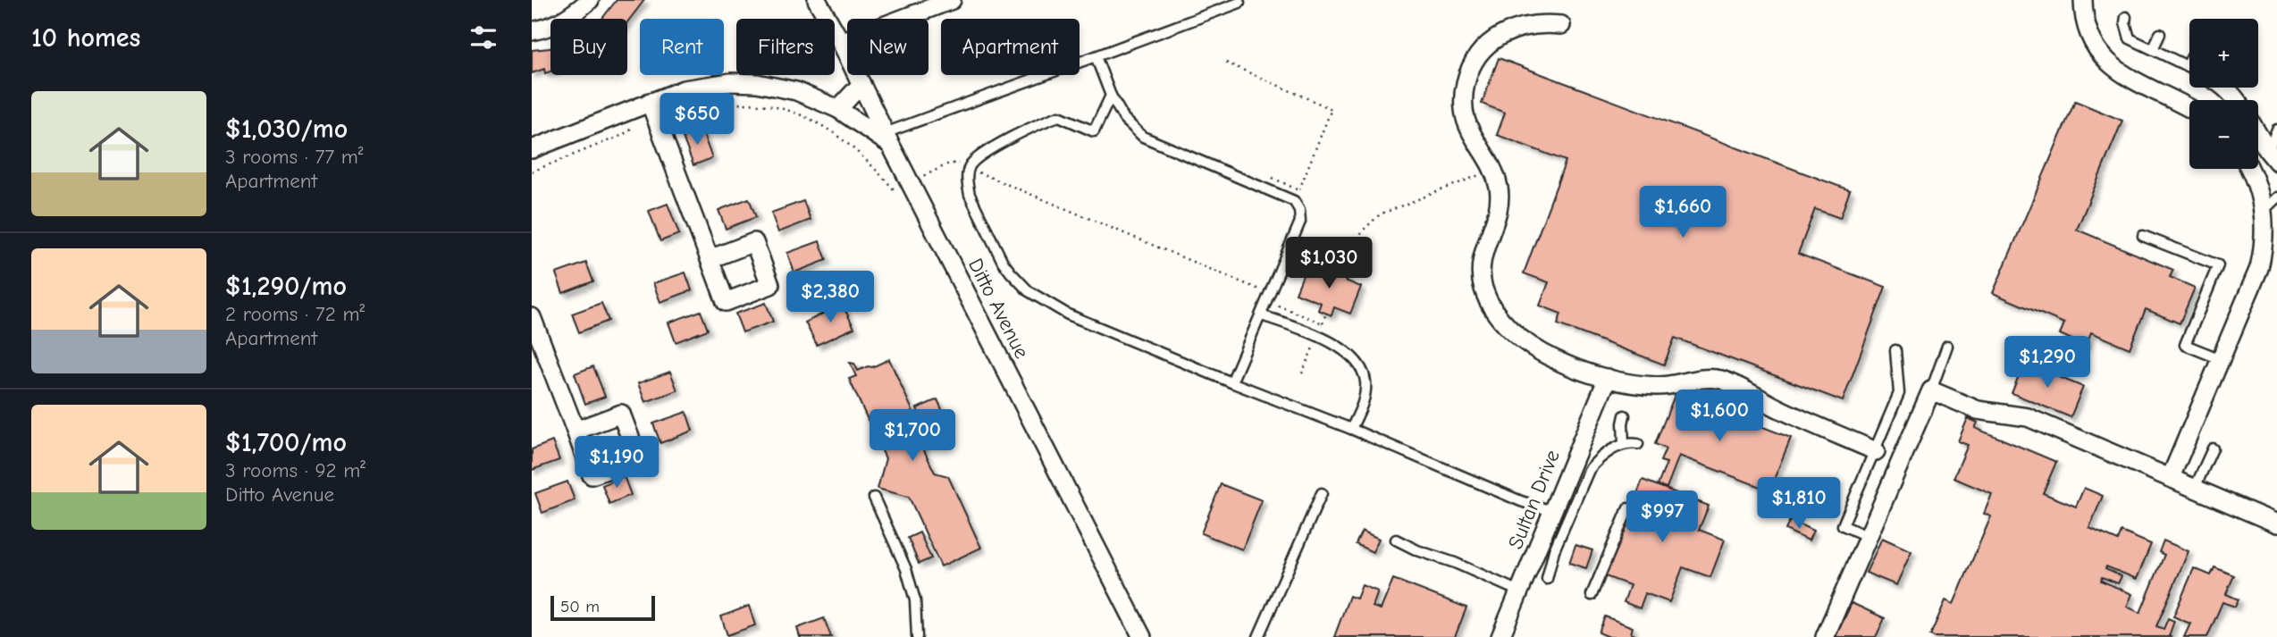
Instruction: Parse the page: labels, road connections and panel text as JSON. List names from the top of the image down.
{
  "streets": {
    "street": ["Ditto Avenue", "Sultan Drive"]
  },
  "scale_bar": "50 m",
  "page": {
    "heading": "10 homes",
    "map_buttons": ["+", "−"],
    "chip": [
      "Buy",
      "Rent",
      "Filters",
      "New",
      "Apartment"
    ],
    "list": [
      {
        "name": "$1,030/mo",
        "note": "3 rooms · 77 m² · Apartment"
      },
      {
        "name": "$1,290/mo",
        "note": "2 rooms · 72 m² · Apartment"
      },
      {
        "name": "$1,700/mo",
        "note": "3 rooms · 92 m² · Ditto Avenue"
      }
    ],
    "price": [
      "$650",
      "$1,660",
      "$1,030",
      "$2,380",
      "$1,290",
      "$1,600",
      "$1,700",
      "$1,190",
      "$1,810",
      "$997"
    ],
    "scale": "50 m"
  }
}
